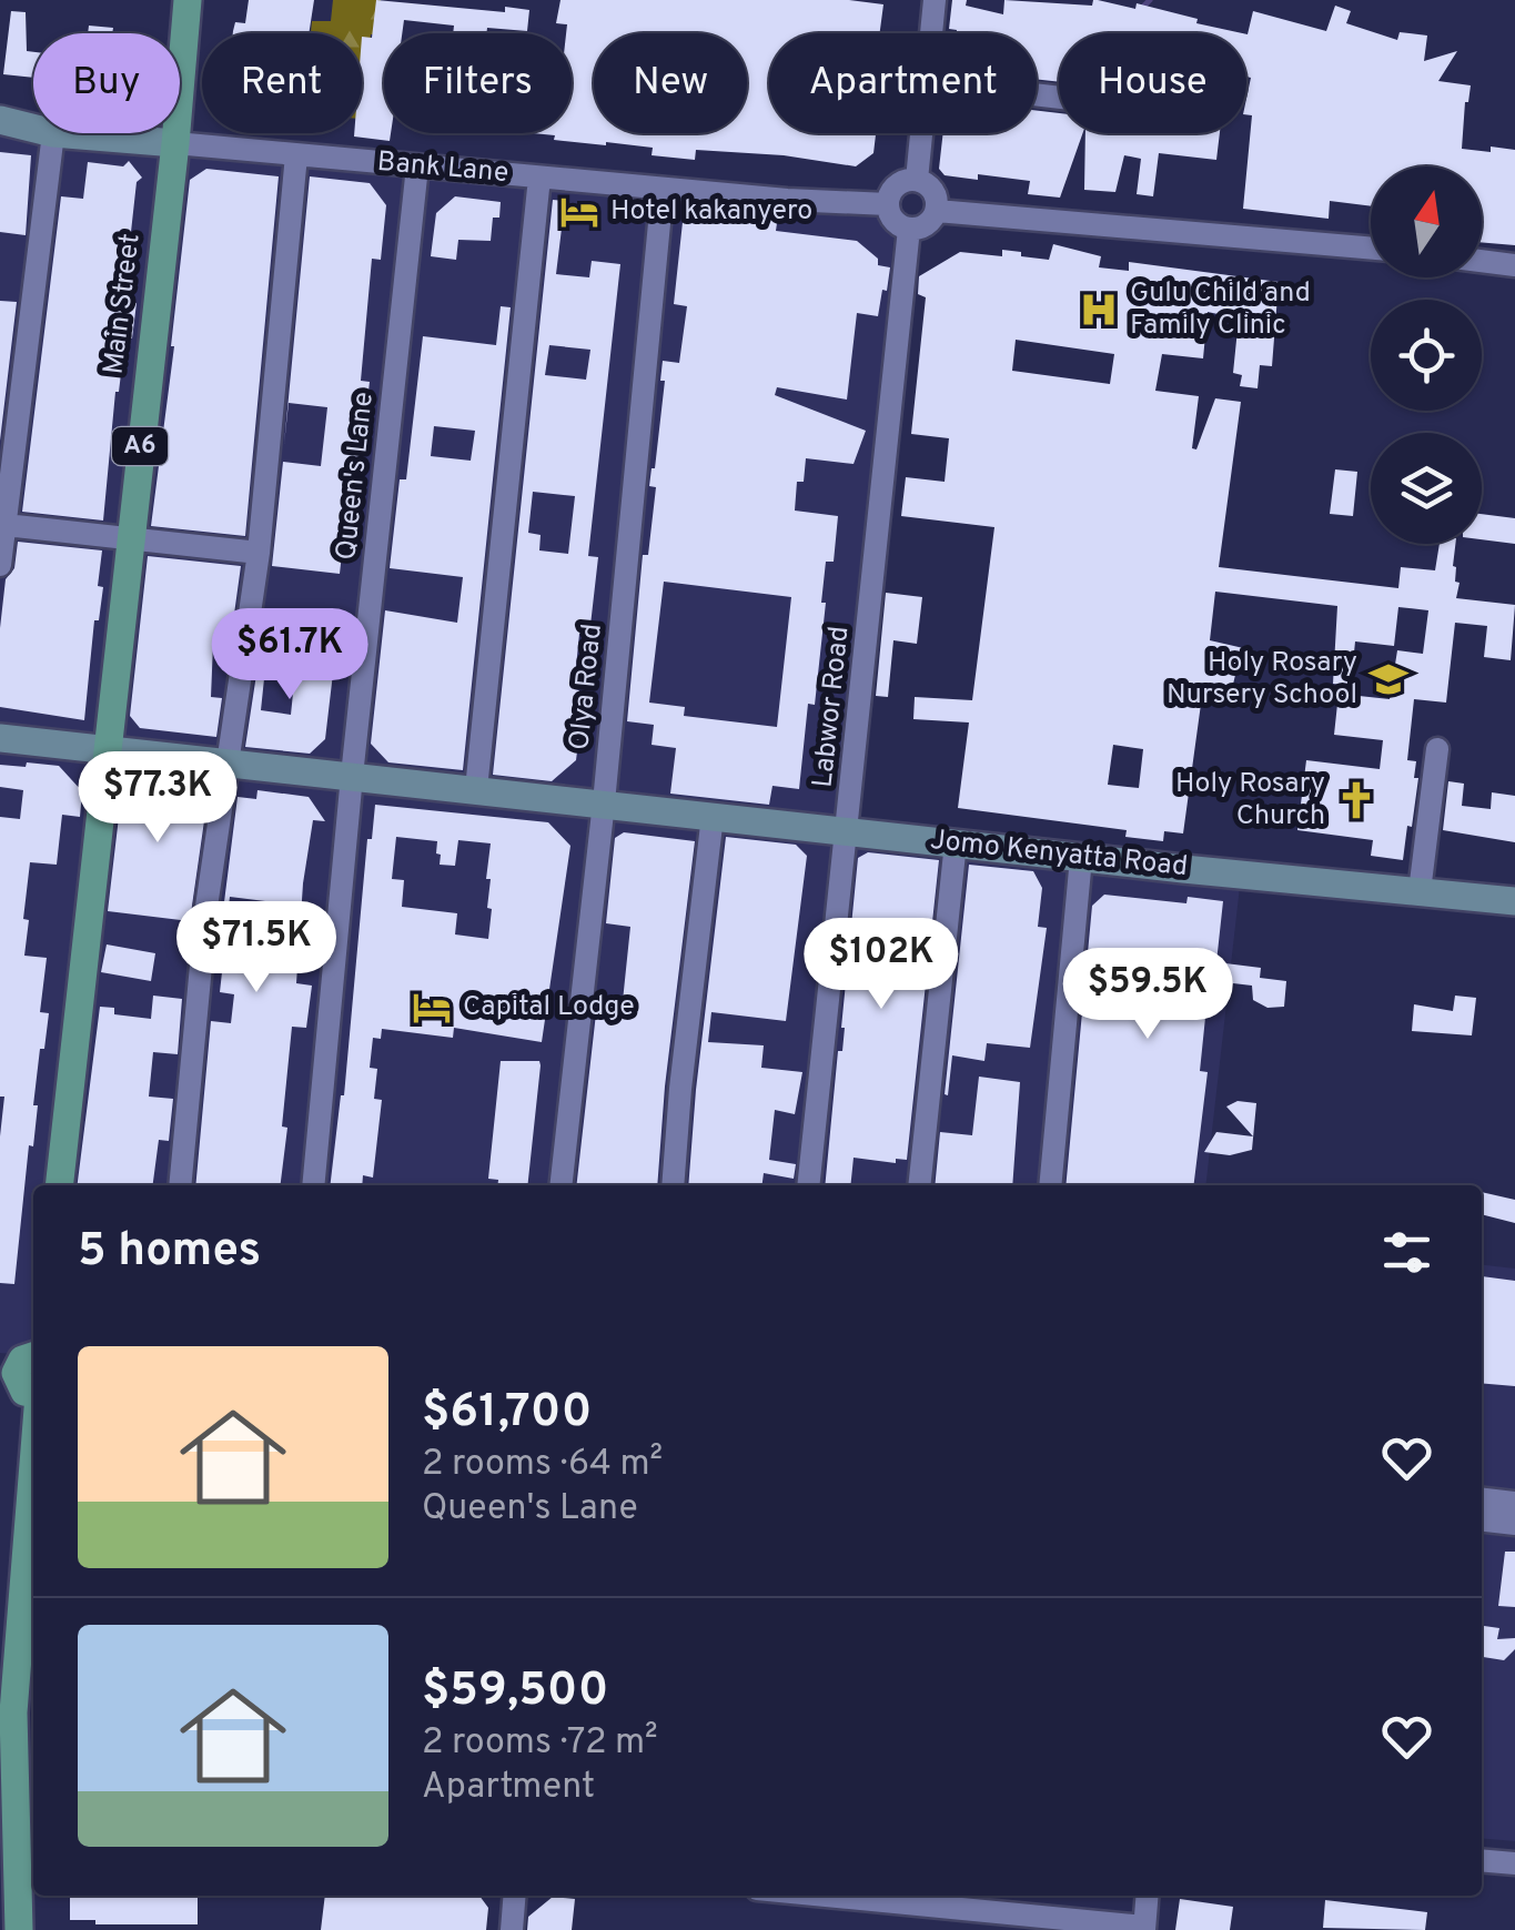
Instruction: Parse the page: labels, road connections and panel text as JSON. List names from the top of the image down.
{
  "streets": {
    "main road": [
      "Bank Lane",
      "Main Street",
      "A6",
      "Jomo Kenyatta Road"
    ],
    "street": ["Queen's Lane", "Olya Road", "Labwor Road"]
  },
  "crossings": [
    ["Bank Lane", "Main Street"],
    ["Bank Lane", "Queen's Lane"],
    ["Bank Lane", "Olya Road"],
    ["Bank Lane", "Labwor Road"],
    ["Main Street", "A6"],
    ["Main Street", "Jomo Kenyatta Road"],
    ["A6", "Jomo Kenyatta Road"],
    ["Queen's Lane", "Jomo Kenyatta Road"],
    ["Olya Road", "Jomo Kenyatta Road"],
    ["Labwor Road", "Jomo Kenyatta Road"]
  ],
  "places": {
    "hotel": ["Hotel kakanyero", "Capital Lodge"],
    "hospital": ["Gulu Child and Family Clinic"],
    "school or university": ["Holy Rosary Nursery School"],
    "church": ["Holy Rosary Church"]
  },
  "north": "top",
  "page": {
    "chip": [
      "Buy",
      "Rent",
      "Filters",
      "New",
      "Apartment",
      "House"
    ],
    "price": [
      "$61.7K",
      "$77.3K",
      "$71.5K",
      "$102K",
      "$59.5K"
    ],
    "heading": "5 homes",
    "list": [
      {
        "name": "$61,700",
        "note": "2 rooms · 64 m² · Queen's Lane"
      },
      {
        "name": "$59,500",
        "note": "2 rooms · 72 m² · Apartment"
      }
    ]
  }
}
